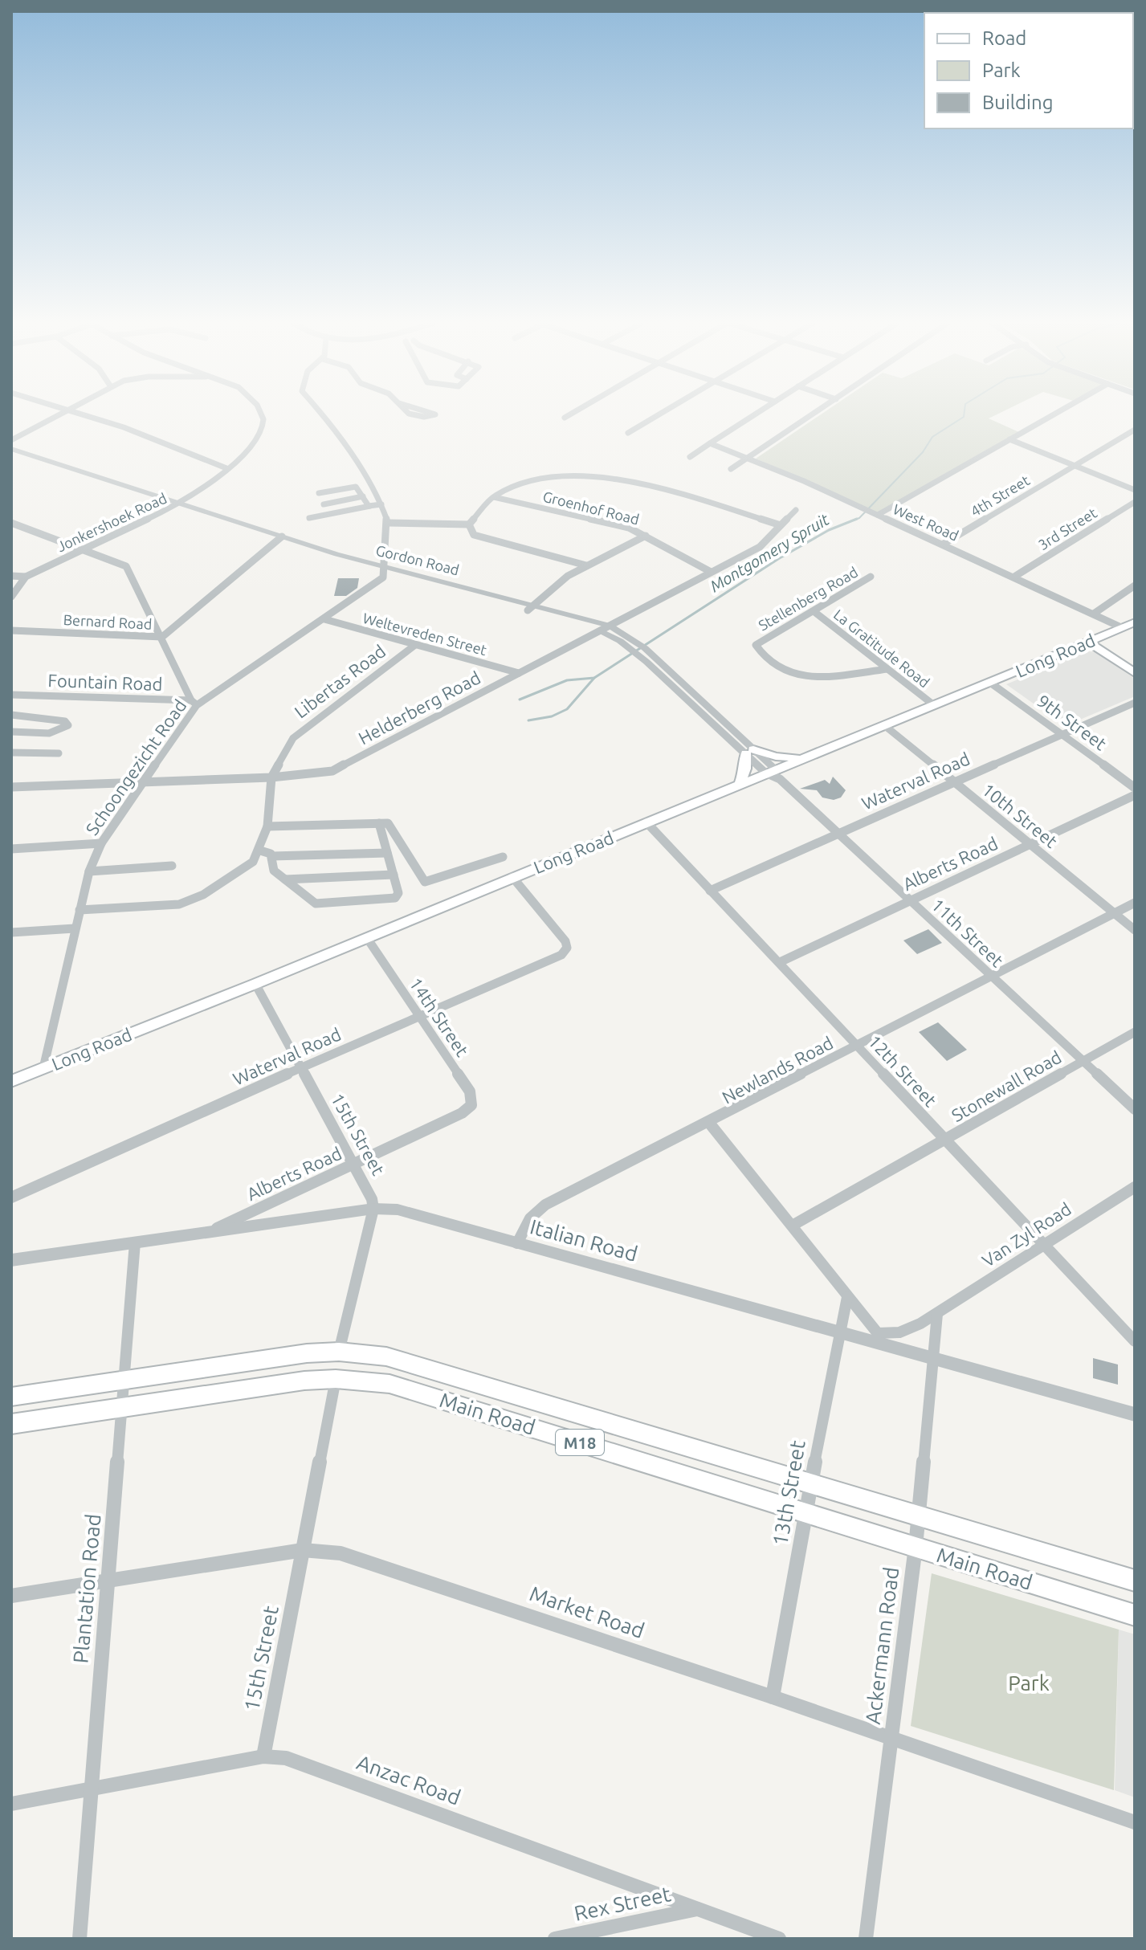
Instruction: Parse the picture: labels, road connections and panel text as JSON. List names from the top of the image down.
{
  "streets": {
    "main road": ["Long Road", "Main Road", "M18"],
    "street": [
      "4th Street",
      "Groenhof Road",
      "Jonkershoek Road",
      "West Road",
      "3rd Street",
      "Gordon Road",
      "Stellenberg Road",
      "Bernard Road",
      "Weltevreden Street",
      "La Gratitude Road",
      "Libertas Road",
      "Fountain Road",
      "Helderberg Road",
      "9th Street",
      "Schoongezicht Road",
      "Waterval Road",
      "10th Street",
      "Alberts Road",
      "11th Street",
      "14th Street",
      "Newlands Road",
      "12th Street",
      "Stonewall Road",
      "15th Street",
      "Van Zyl Road",
      "Italian Road",
      "13th Street",
      "Plantation Road",
      "Market Road",
      "Ackermann Road",
      "Anzac Road",
      "Rex Street"
    ]
  },
  "crossings": [
    ["4th Street", "West Road"],
    ["Groenhof Road", "Helderberg Road"],
    ["Jonkershoek Road", "Gordon Road"],
    ["West Road", "3rd Street"],
    ["West Road", "Long Road"],
    ["Gordon Road", "Bernard Road"],
    ["Gordon Road", "Long Road"],
    ["Gordon Road", "Helderberg Road"],
    ["Gordon Road", "Schoongezicht Road"],
    ["Gordon Road", "11th Street"],
    ["Stellenberg Road", "La Gratitude Road"],
    ["Weltevreden Street", "Libertas Road"],
    ["Weltevreden Street", "Helderberg Road"],
    ["Weltevreden Street", "Schoongezicht Road"],
    ["La Gratitude Road", "Long Road"],
    ["Long Road", "9th Street"],
    ["Long Road", "Schoongezicht Road"],
    ["Long Road", "Waterval Road"],
    ["Long Road", "10th Street"],
    ["Long Road", "11th Street"],
    ["Long Road", "14th Street"],
    ["Long Road", "12th Street"],
    ["Long Road", "15th Street"],
    ["Libertas Road", "Helderberg Road"],
    ["Libertas Road", "Schoongezicht Road"],
    ["Fountain Road", "Schoongezicht Road"],
    ["Helderberg Road", "Schoongezicht Road"],
    ["9th Street", "Waterval Road"],
    ["Waterval Road", "10th Street"],
    ["Waterval Road", "11th Street"],
    ["Waterval Road", "14th Street"],
    ["Waterval Road", "12th Street"],
    ["Waterval Road", "15th Street"],
    ["10th Street", "Alberts Road"],
    ["10th Street", "Newlands Road"],
    ["Alberts Road", "11th Street"],
    ["Alberts Road", "14th Street"],
    ["Alberts Road", "12th Street"],
    ["Alberts Road", "15th Street"],
    ["Alberts Road", "Italian Road"],
    ["11th Street", "Newlands Road"],
    ["11th Street", "Stonewall Road"],
    ["Newlands Road", "12th Street"],
    ["Newlands Road", "Italian Road"],
    ["12th Street", "Stonewall Road"],
    ["12th Street", "Van Zyl Road"],
    ["15th Street", "Italian Road"],
    ["15th Street", "Main Road"],
    ["15th Street", "Market Road"],
    ["15th Street", "Anzac Road"],
    ["Van Zyl Road", "Italian Road"],
    ["Italian Road", "13th Street"],
    ["Italian Road", "Plantation Road"],
    ["Italian Road", "Ackermann Road"],
    ["Main Road", "13th Street"],
    ["Main Road", "Plantation Road"],
    ["Main Road", "Ackermann Road"],
    ["13th Street", "Market Road"],
    ["Plantation Road", "Market Road"],
    ["Plantation Road", "Anzac Road"],
    ["Market Road", "Ackermann Road"],
    ["Anzac Road", "Rex Street"]
  ],
  "water": ["Montgomery Spruit"],
  "parks": ["Park"],
  "legend": ["Road", "Park", "Building"]
}
